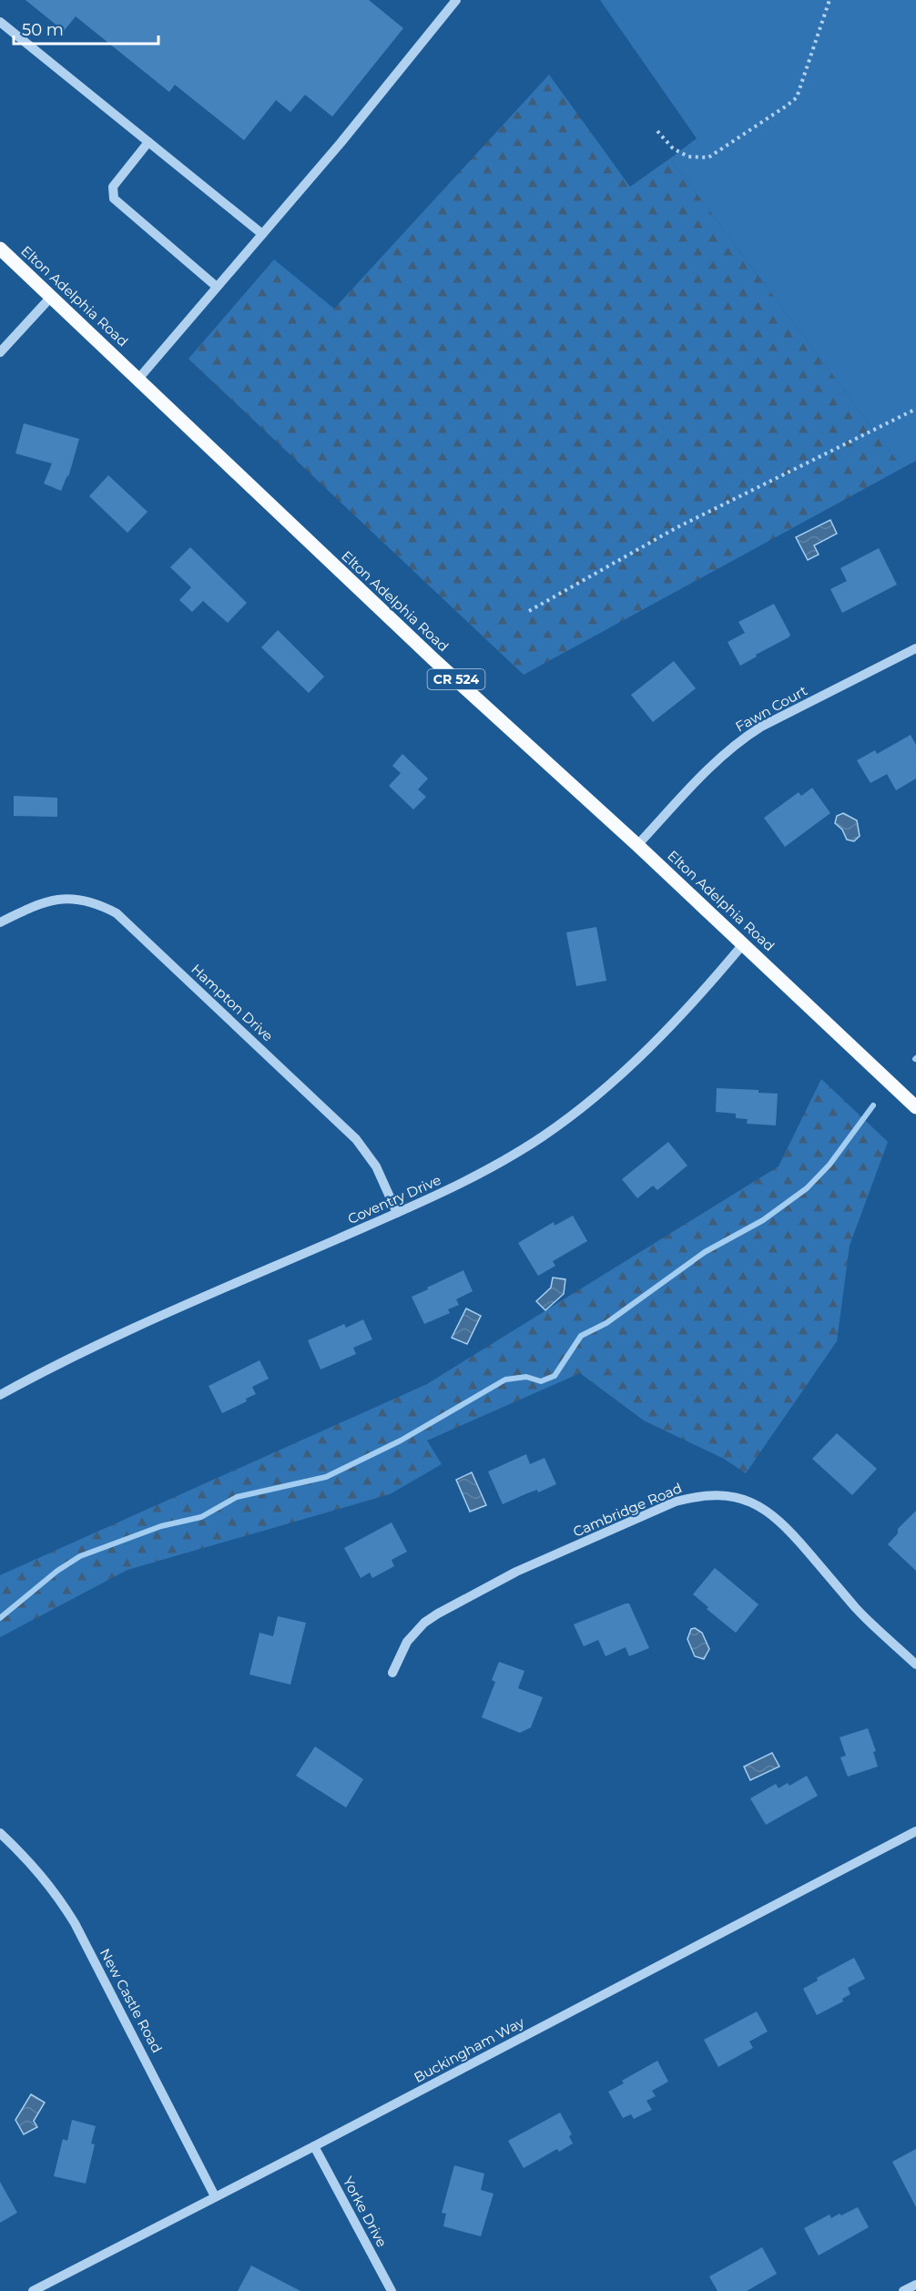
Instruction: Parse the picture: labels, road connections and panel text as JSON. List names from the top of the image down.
{
  "streets": {
    "main road": ["Elton Adelphia Road", "CR 524"],
    "street": [
      "Fawn Court",
      "Hampton Drive",
      "Coventry Drive",
      "Cambridge Road",
      "New Castle Road",
      "Buckingham Way",
      "Yorke Drive"
    ]
  },
  "crossings": [
    ["Elton Adelphia Road", "Fawn Court"],
    ["Elton Adelphia Road", "Coventry Drive"],
    ["Hampton Drive", "Coventry Drive"],
    ["New Castle Road", "Buckingham Way"],
    ["Buckingham Way", "Yorke Drive"]
  ],
  "scale_bar": "50 m"
}
